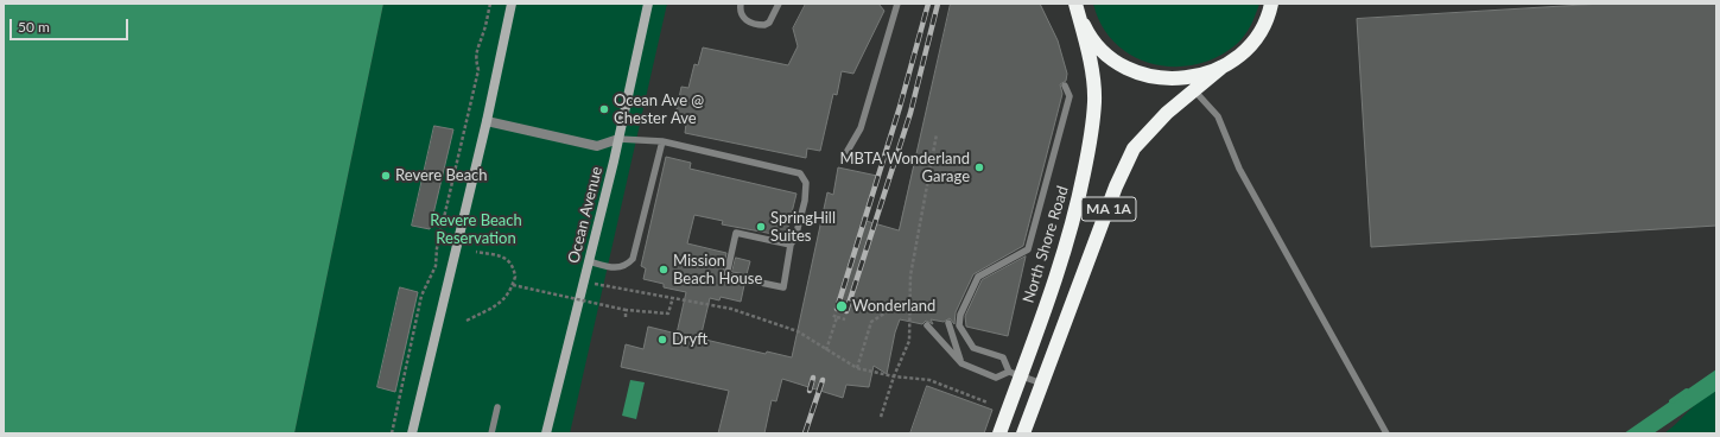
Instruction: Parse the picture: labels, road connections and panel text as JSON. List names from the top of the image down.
{
  "streets": {
    "highway": ["MA 1A", "North Shore Road"],
    "main road": ["Ocean Avenue"]
  },
  "parks": ["Revere Beach Reservation"],
  "places": [
    "Ocean Ave @ Chester Ave",
    "MBTA Wonderland Garage",
    "Revere Beach",
    "SpringHill Suites",
    "Mission Beach House",
    "Wonderland",
    "Dryft"
  ],
  "scale_bar": "50 m"
}
